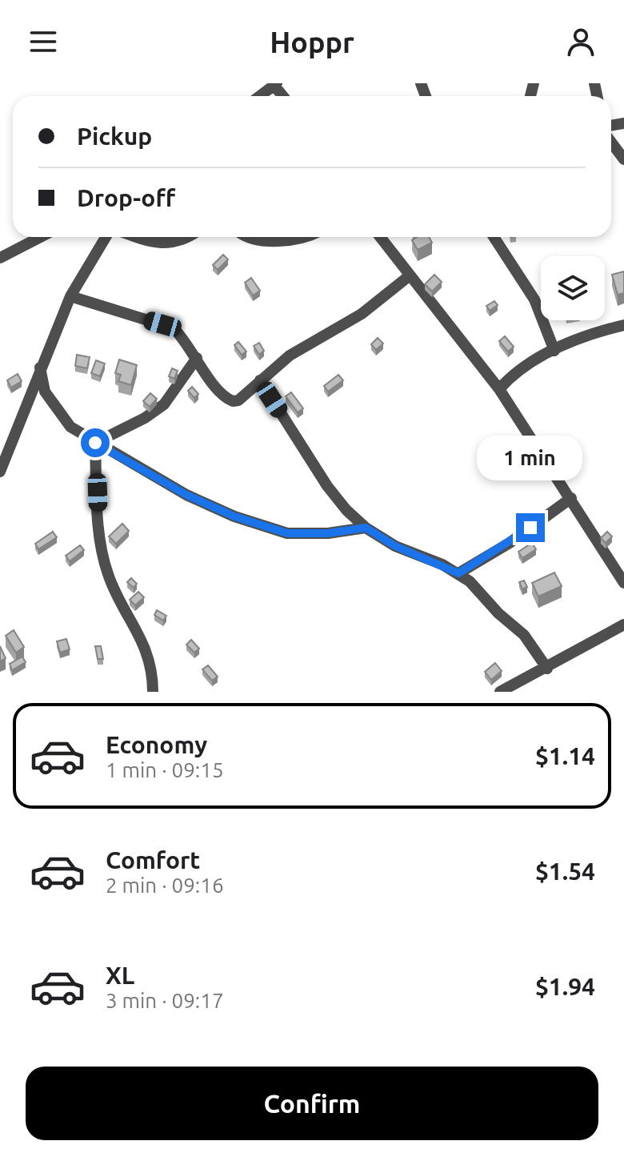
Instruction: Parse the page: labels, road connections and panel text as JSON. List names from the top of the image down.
{
  "page": {
    "header": "Hoppr",
    "banner": ["Pickup", "Drop-off"],
    "bubble": "1 min",
    "list": [
      {
        "name": "Economy",
        "note": "1 min · 09:15",
        "value": "$1.14"
      },
      {
        "name": "Comfort",
        "note": "2 min · 09:16",
        "value": "$1.54"
      },
      {
        "name": "XL",
        "note": "3 min · 09:17",
        "value": "$1.94"
      }
    ],
    "buttons": "Confirm"
  }
}
